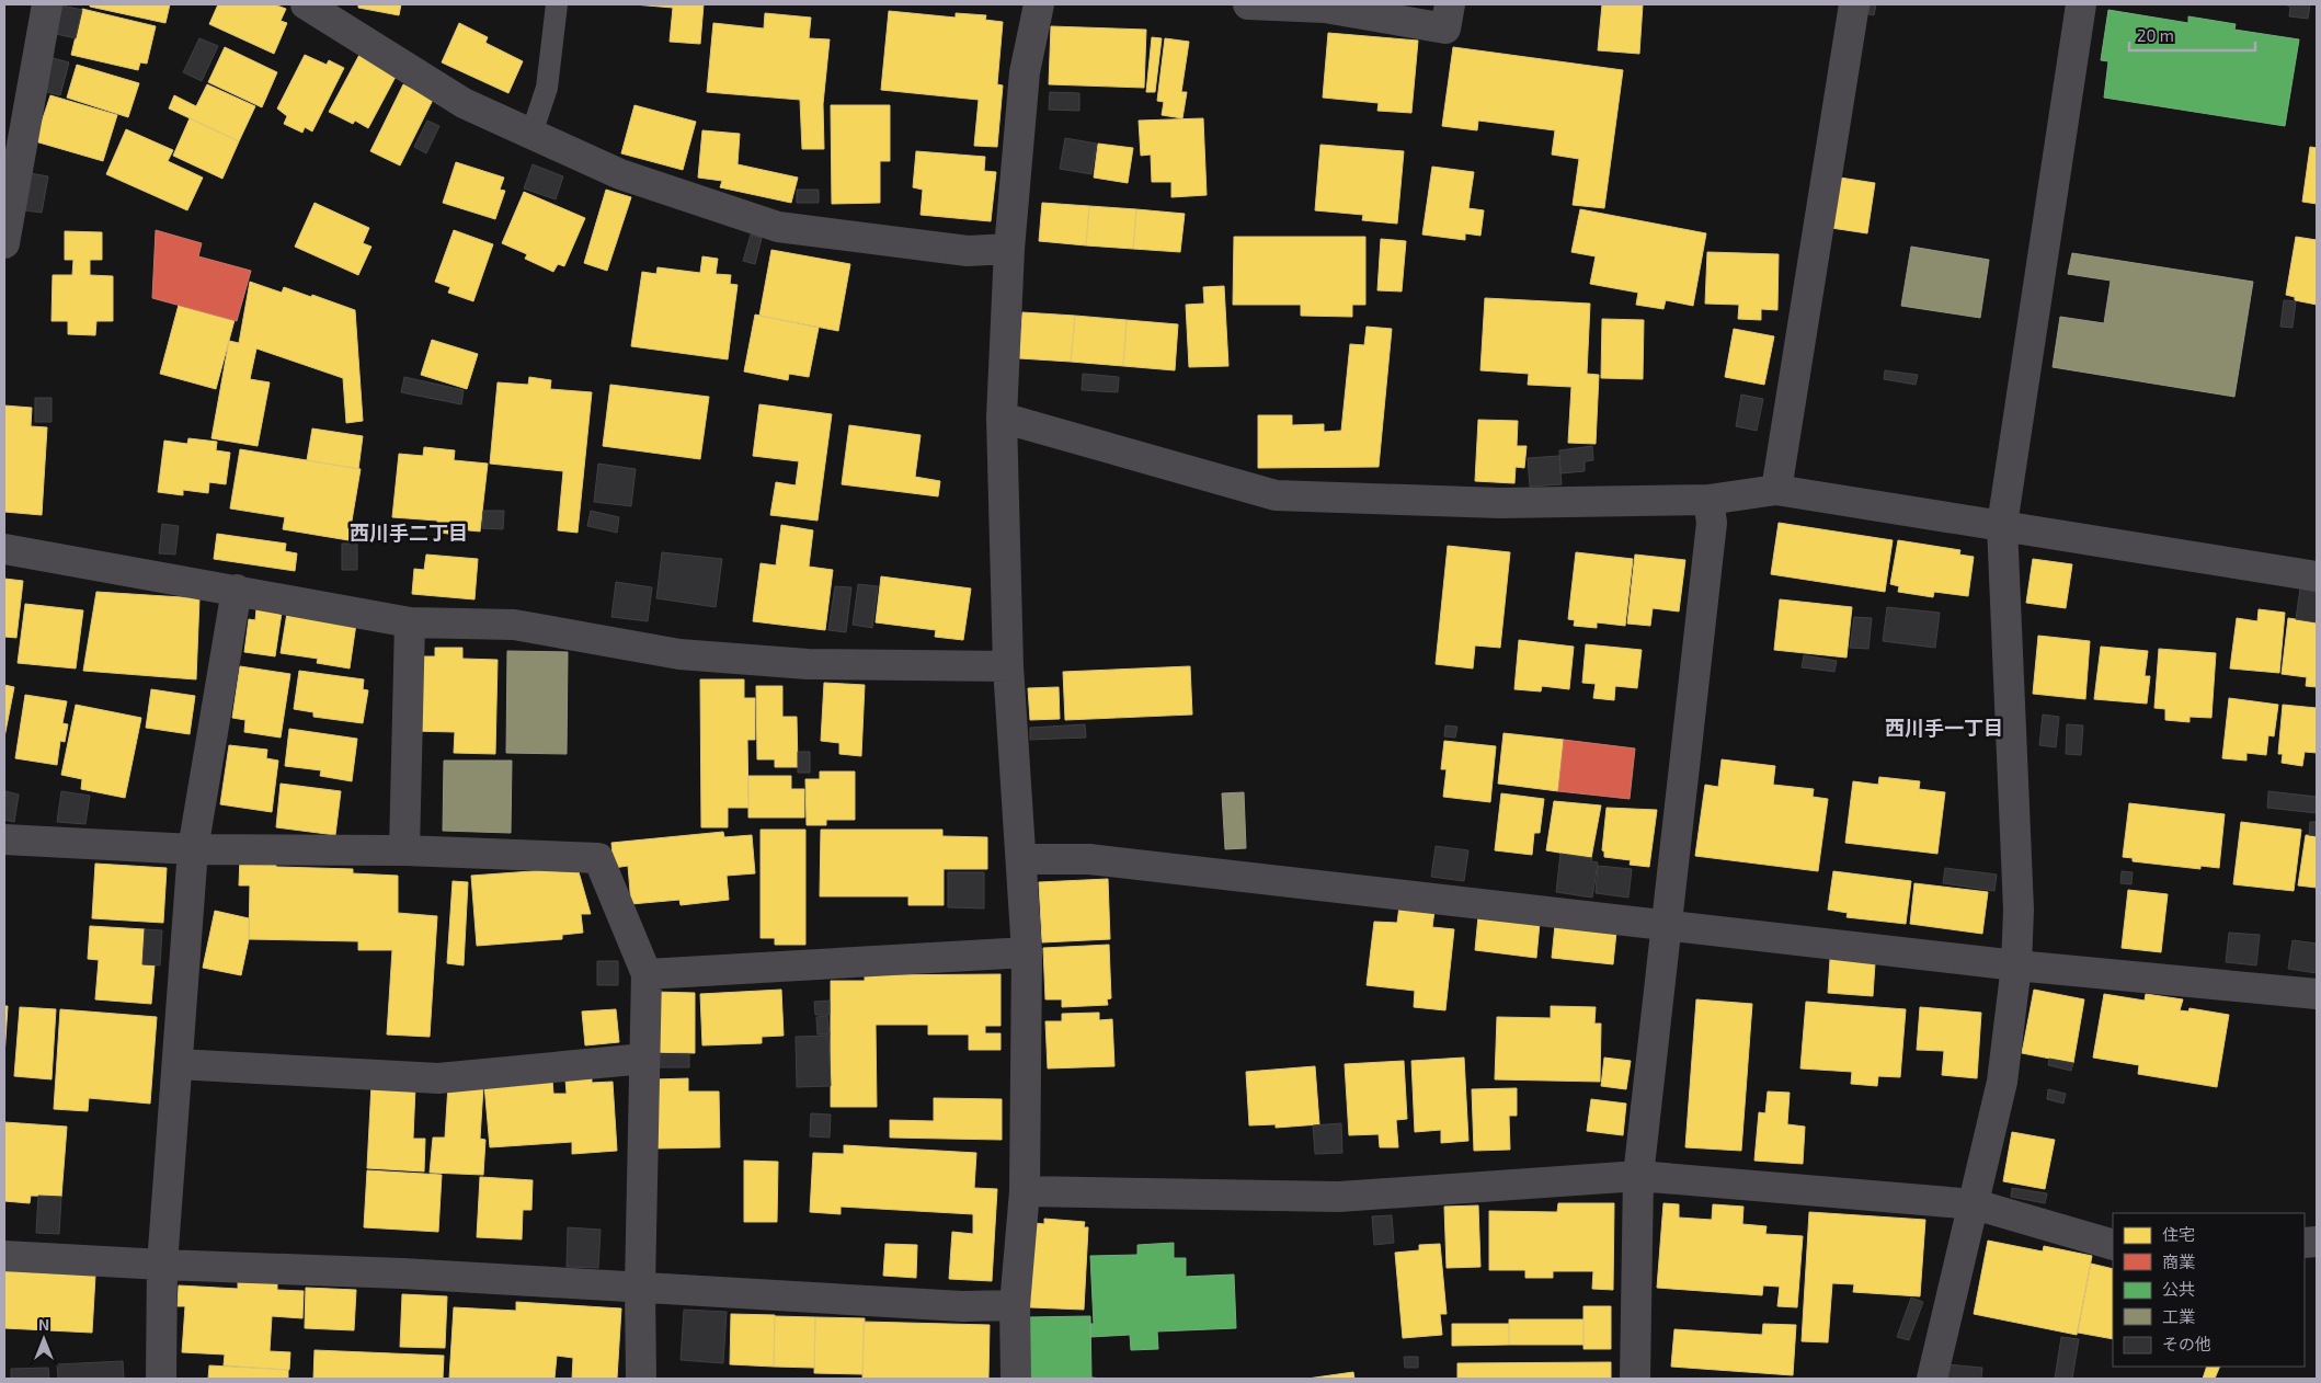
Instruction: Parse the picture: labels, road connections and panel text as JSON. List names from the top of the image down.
{
  "districts": ["西川手二丁目", "西川手一丁目"],
  "legend": [
    "住宅",
    "商業",
    "公共",
    "工業",
    "その他"
  ],
  "scale_bar": "20 m",
  "north": "top"
}
